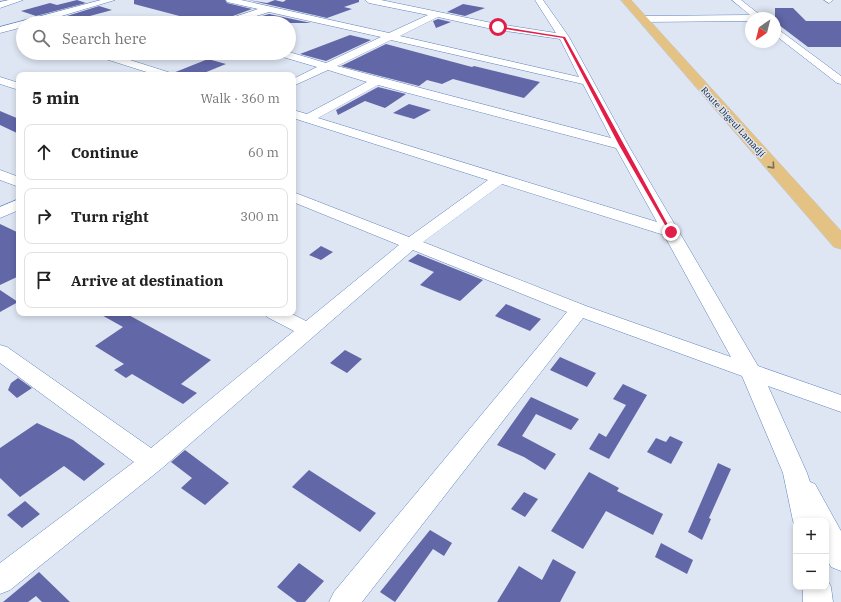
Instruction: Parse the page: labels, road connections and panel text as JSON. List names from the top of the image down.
{
  "streets": {
    "main road": ["Route Digeul Lamadji"]
  },
  "north": "bottom left",
  "page": {
    "search": "Search here",
    "heading": ["5 min", "Walk · 360 m"],
    "list": [
      ["Continue", "60 m"],
      ["Turn right", "300 m"],
      "Arrive at destination"
    ],
    "map_buttons": ["+", "−"]
  }
}
